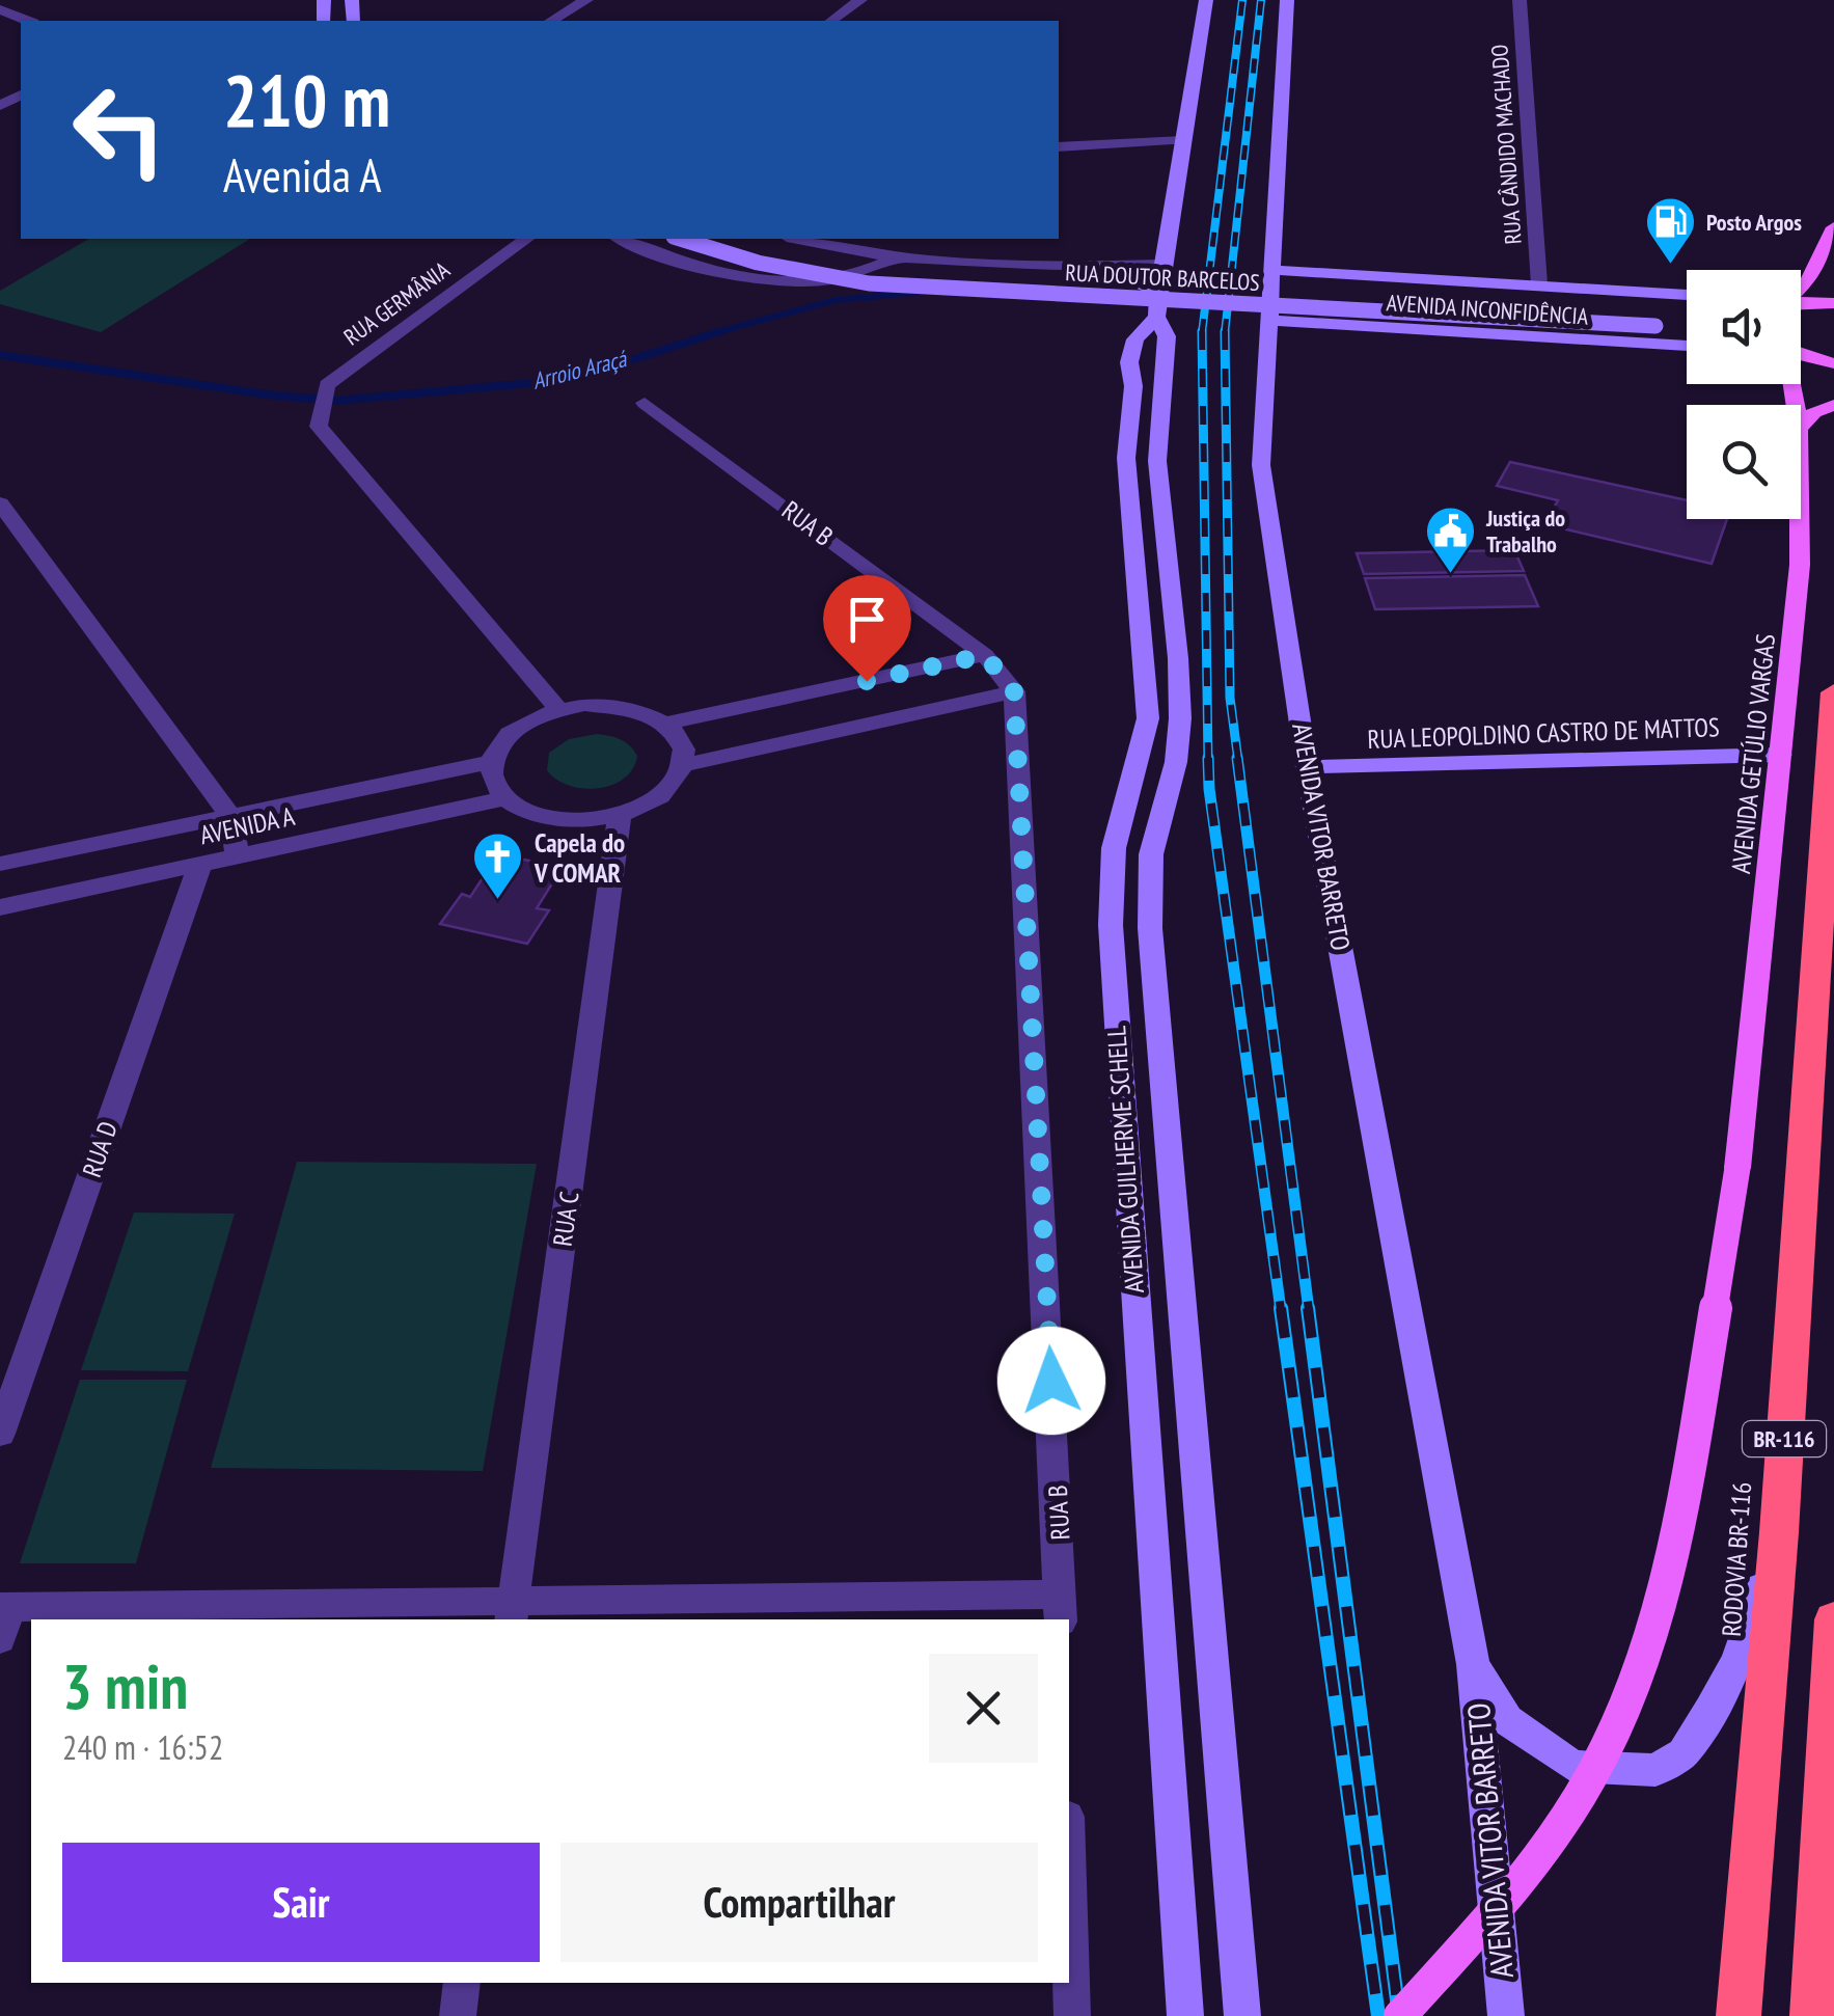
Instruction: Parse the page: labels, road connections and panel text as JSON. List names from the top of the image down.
{
  "streets": {
    "highway": ["BR-116", "RODOVIA BR-116"],
    "main road": [
      "RUA DOUTOR BARCELOS",
      "AVENIDA INCONFIDÊNCIA",
      "RUA LEOPOLDINO CASTRO DE MATTOS",
      "AVENIDA GETÚLIO VARGAS",
      "AVENIDA VITOR BARRETO",
      "AVENIDA GUILHERME SCHELL"
    ],
    "street": [
      "RUA CÂNDIDO MACHADO",
      "RUA GERMÂNIA",
      "RUA B",
      "AVENIDA A",
      "RUA D",
      "RUA C"
    ]
  },
  "crossings": [
    ["RUA CÂNDIDO MACHADO", "AVENIDA INCONFIDÊNCIA"],
    ["RUA GERMÂNIA", "AVENIDA A"],
    ["RUA GERMÂNIA", "RUA C"],
    ["AVENIDA INCONFIDÊNCIA", "AVENIDA VITOR BARRETO"],
    ["RUA LEOPOLDINO CASTRO DE MATTOS", "AVENIDA GETÚLIO VARGAS"],
    ["RUA LEOPOLDINO CASTRO DE MATTOS", "AVENIDA VITOR BARRETO"],
    ["AVENIDA A", "RUA D"],
    ["AVENIDA A", "RUA C"],
    ["AVENIDA VITOR BARRETO", "RODOVIA BR-116"]
  ],
  "water": ["Arroio Araçá"],
  "places": {
    "fuel station": ["Posto Argos"],
    "public building": ["Justiça do Trabalho"],
    "church": ["Capela do V COMAR"]
  },
  "page": {
    "turn": ["210 m", "Avenida A"],
    "heading": ["3 min", "240 m · 16:52"],
    "buttons": ["Sair", "Compartilhar"]
  }
}
